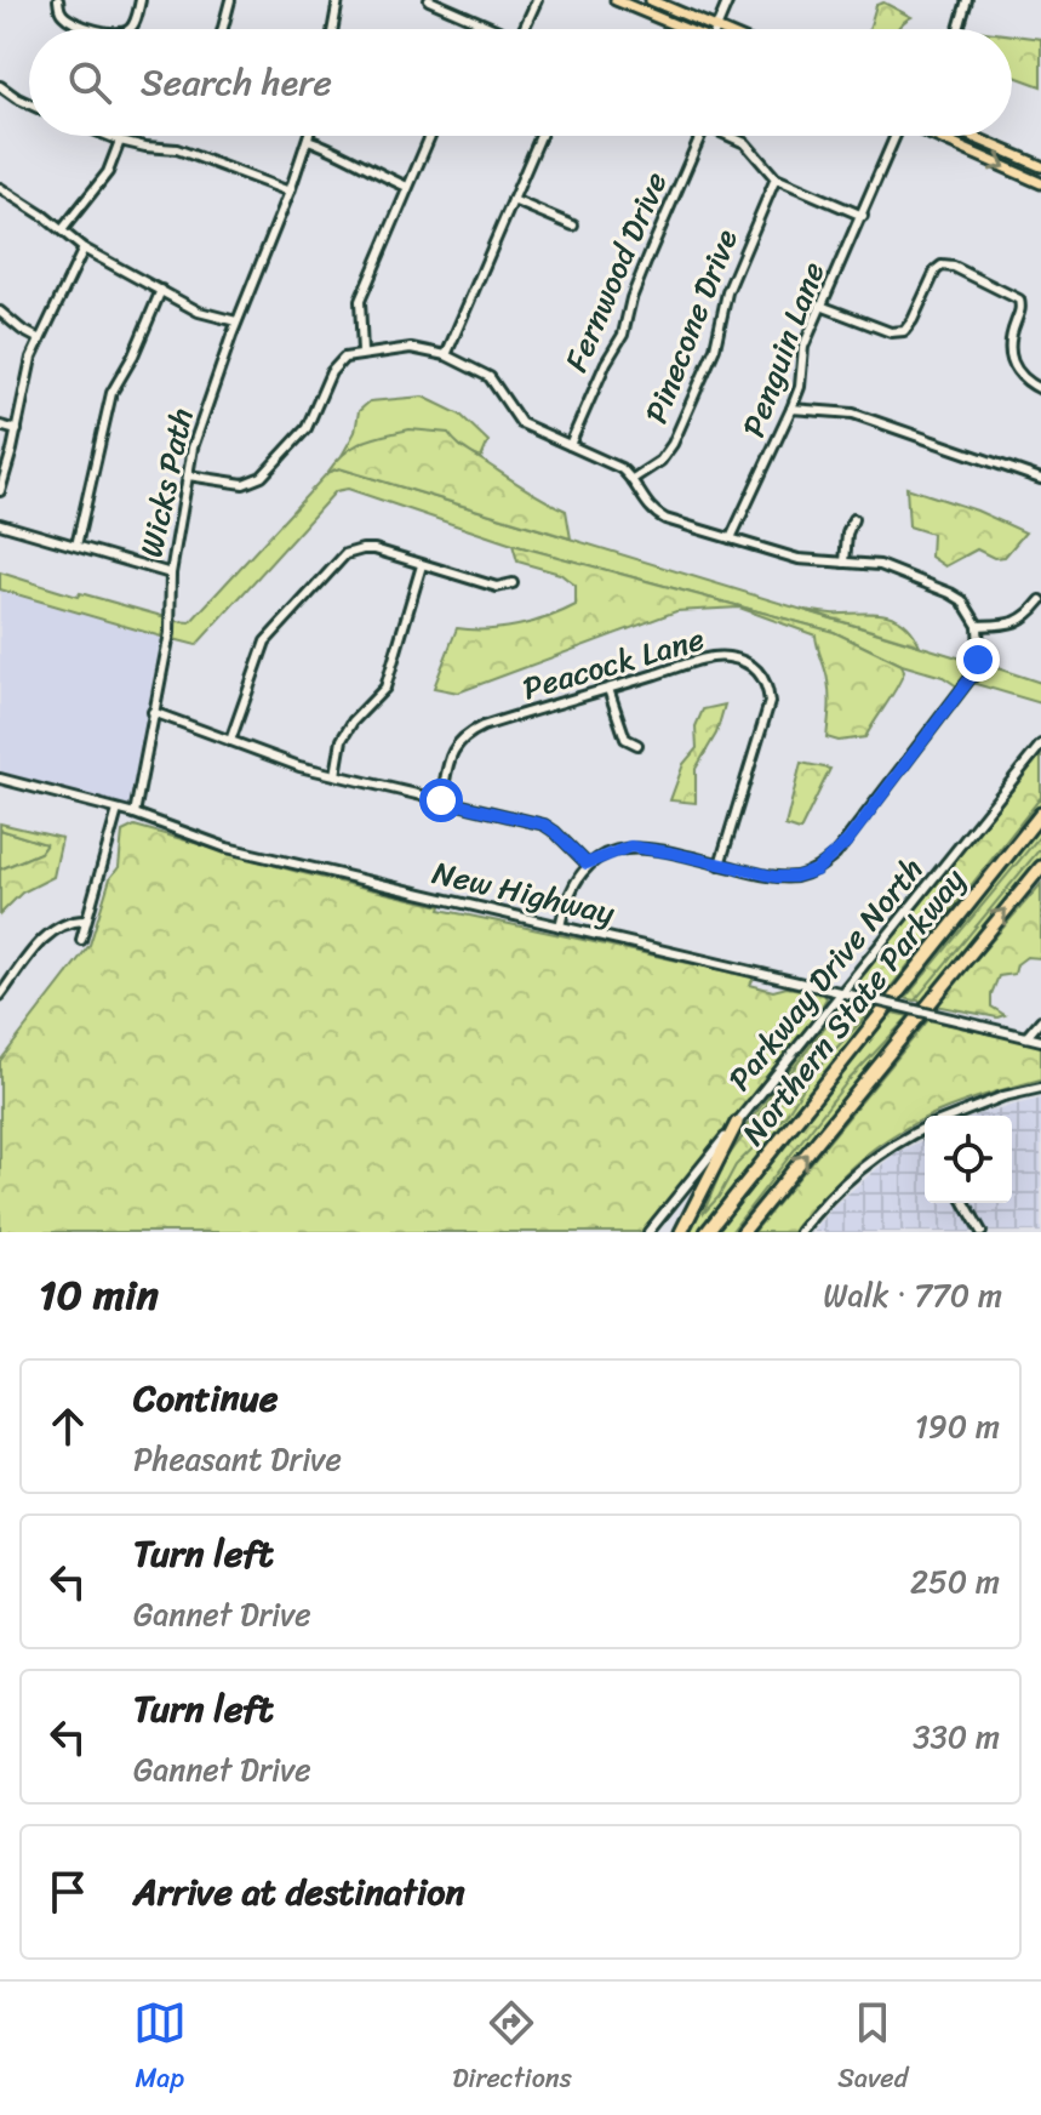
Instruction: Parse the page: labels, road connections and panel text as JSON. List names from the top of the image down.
{
  "streets": {
    "highway": ["Northern State Parkway"],
    "street": [
      "Fernwood Drive",
      "Pinecone Drive",
      "Penguin Lane",
      "Wicks Path",
      "Peacock Lane",
      "New Highway",
      "Parkway Drive North"
    ]
  },
  "crossings": [
    ["Wicks Path", "New Highway"],
    ["New Highway", "Parkway Drive North"]
  ],
  "page": {
    "search": "Search here",
    "heading": ["10 min", "Walk · 770 m"],
    "list": [
      ["Continue", "Pheasant Drive", "190 m"],
      ["Turn left", "Gannet Drive", "250 m"],
      ["Turn left", "Gannet Drive", "330 m"],
      "Arrive at destination"
    ],
    "nav": ["Map", "Directions", "Saved"]
  }
}
